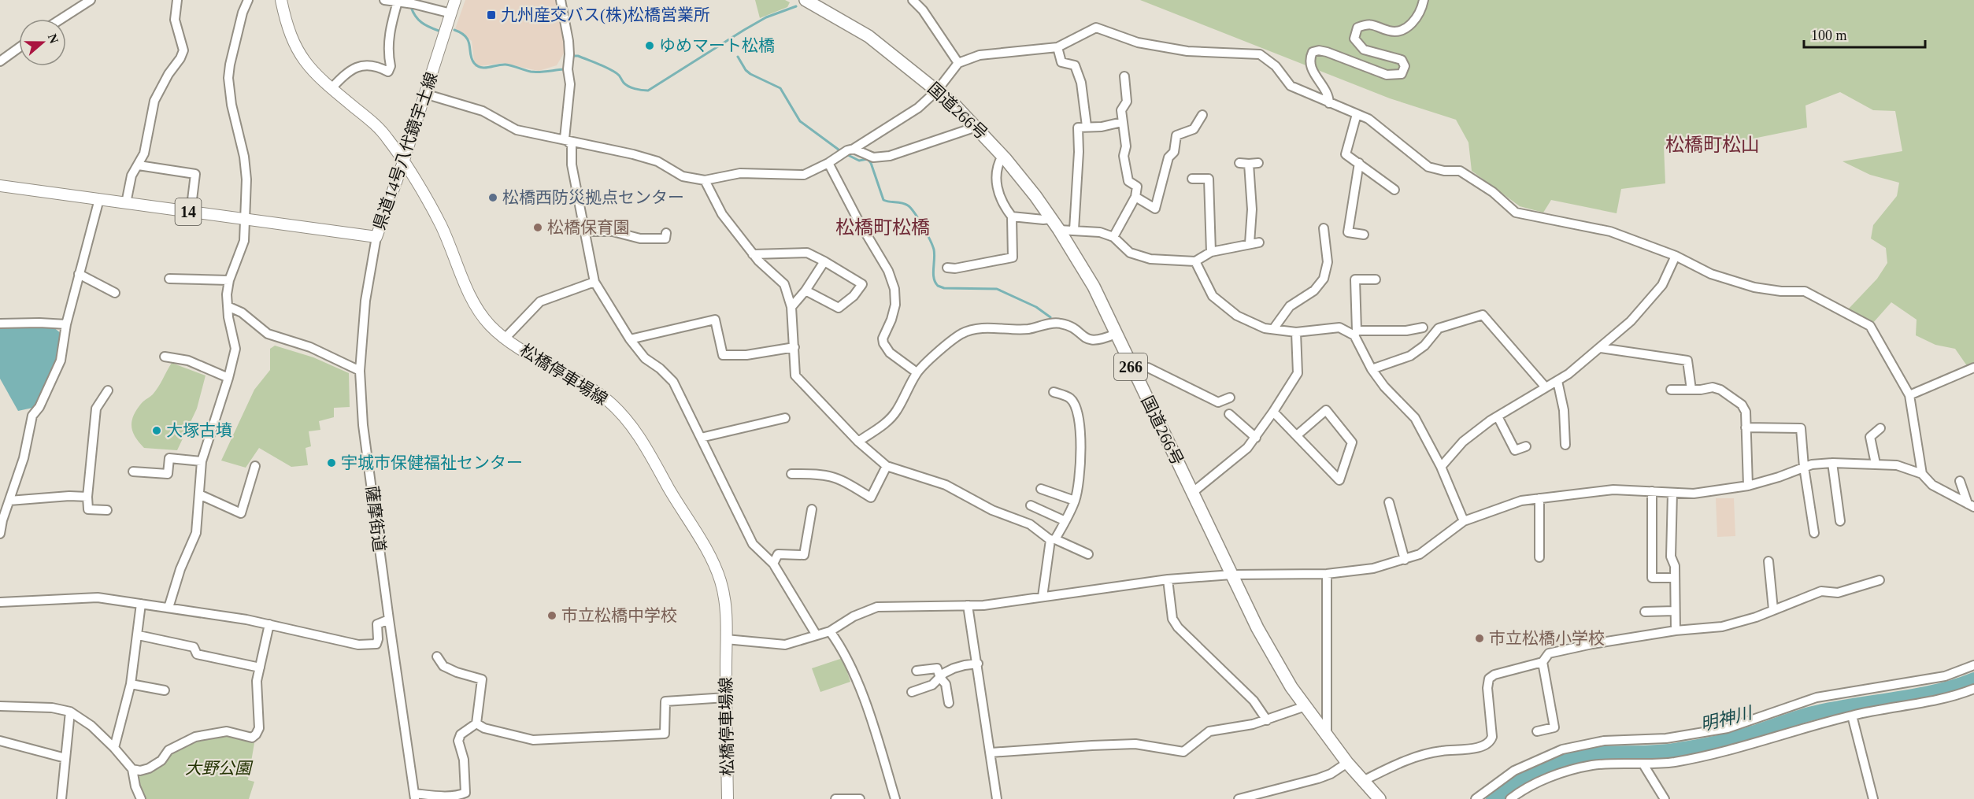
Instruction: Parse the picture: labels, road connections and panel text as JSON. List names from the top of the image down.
{
  "streets": {
    "highway": ["国道266号", "266"],
    "main road": ["県道14号八代鏡宇土線", "14", "松橋停車場線"],
    "street": ["薩摩街道"]
  },
  "crossings": [
    ["県道14号八代鏡宇土線", "松橋停車場線"],
    ["県道14号八代鏡宇土線", "薩摩街道"]
  ],
  "districts": ["松橋町松山", "松橋町松橋"],
  "water": ["明神川"],
  "parks": ["大野公園"],
  "places": {
    "transit": ["九州産交バス(株)松橋営業所"],
    "other": [
      "ゆめマート松橋",
      "松橋西防災拠点センター",
      "松橋保育園",
      "大塚古墳",
      "宇城市保健福祉センター",
      "市立松橋中学校",
      "市立松橋小学校"
    ]
  },
  "scale_bar": "100 m",
  "north": "right"
}
